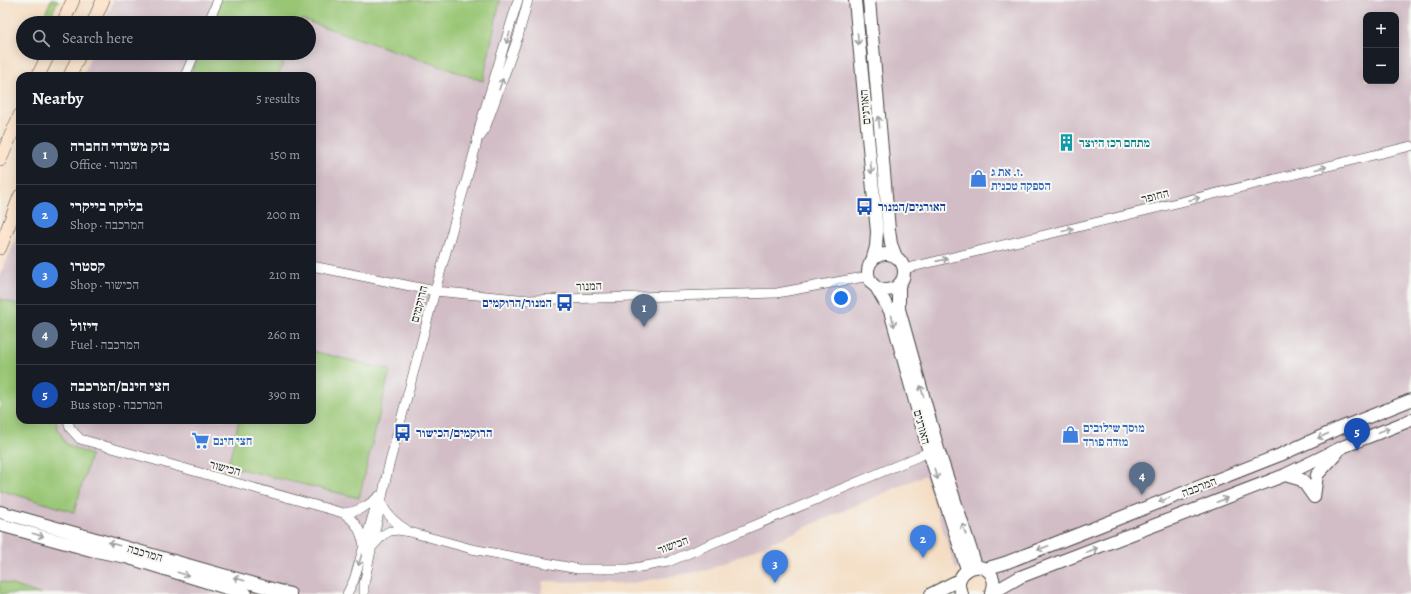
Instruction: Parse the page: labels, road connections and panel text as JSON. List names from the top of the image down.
{
  "streets": {
    "street": [
      "האורגים",
      "החופר",
      "המנור",
      "הרוקמים",
      "הכישור",
      "המרכבה"
    ]
  },
  "crossings": [
    ["האורגים", "החופר"],
    ["האורגים", "המנור"],
    ["האורגים", "הכישור"],
    ["האורגים", "המרכבה"],
    ["החופר", "המנור"],
    ["המנור", "הרוקמים"],
    ["הרוקמים", "הכישור"]
  ],
  "one_way": ["החופר"],
  "places": {
    "building": ["מתחם רכז היוצר"],
    "shop": ["ז. את ג. הספקה טכנית", "מוסך שילובים מזדה פורד"],
    "bus stop": ["האורגים/המנור", "המנור/הרוקמים", "הרוקמים/הכישור"],
    "supermarket": ["חצי חינם"]
  },
  "page": {
    "map_buttons": ["+", "−"],
    "search": "Search here",
    "heading": ["Nearby", "5 results"],
    "list": [
      {
        "mark": "1",
        "name": "בזק משרדי החברה",
        "note": "Office · המנור",
        "value": "150 m"
      },
      {
        "mark": "2",
        "name": "בליקר בייקרי",
        "note": "Shop · המרכבה",
        "value": "200 m"
      },
      {
        "mark": "3",
        "name": "קסטרו",
        "note": "Shop · הכישור",
        "value": "210 m"
      },
      {
        "mark": "4",
        "name": "דיזול",
        "note": "Fuel · המרכבה",
        "value": "260 m"
      },
      {
        "mark": "5",
        "name": "חצי חינם/המרכבה",
        "note": "Bus stop · המרכבה",
        "value": "390 m"
      }
    ],
    "pins": [
      "1",
      "5",
      "4",
      "2",
      "3"
    ]
  }
}
